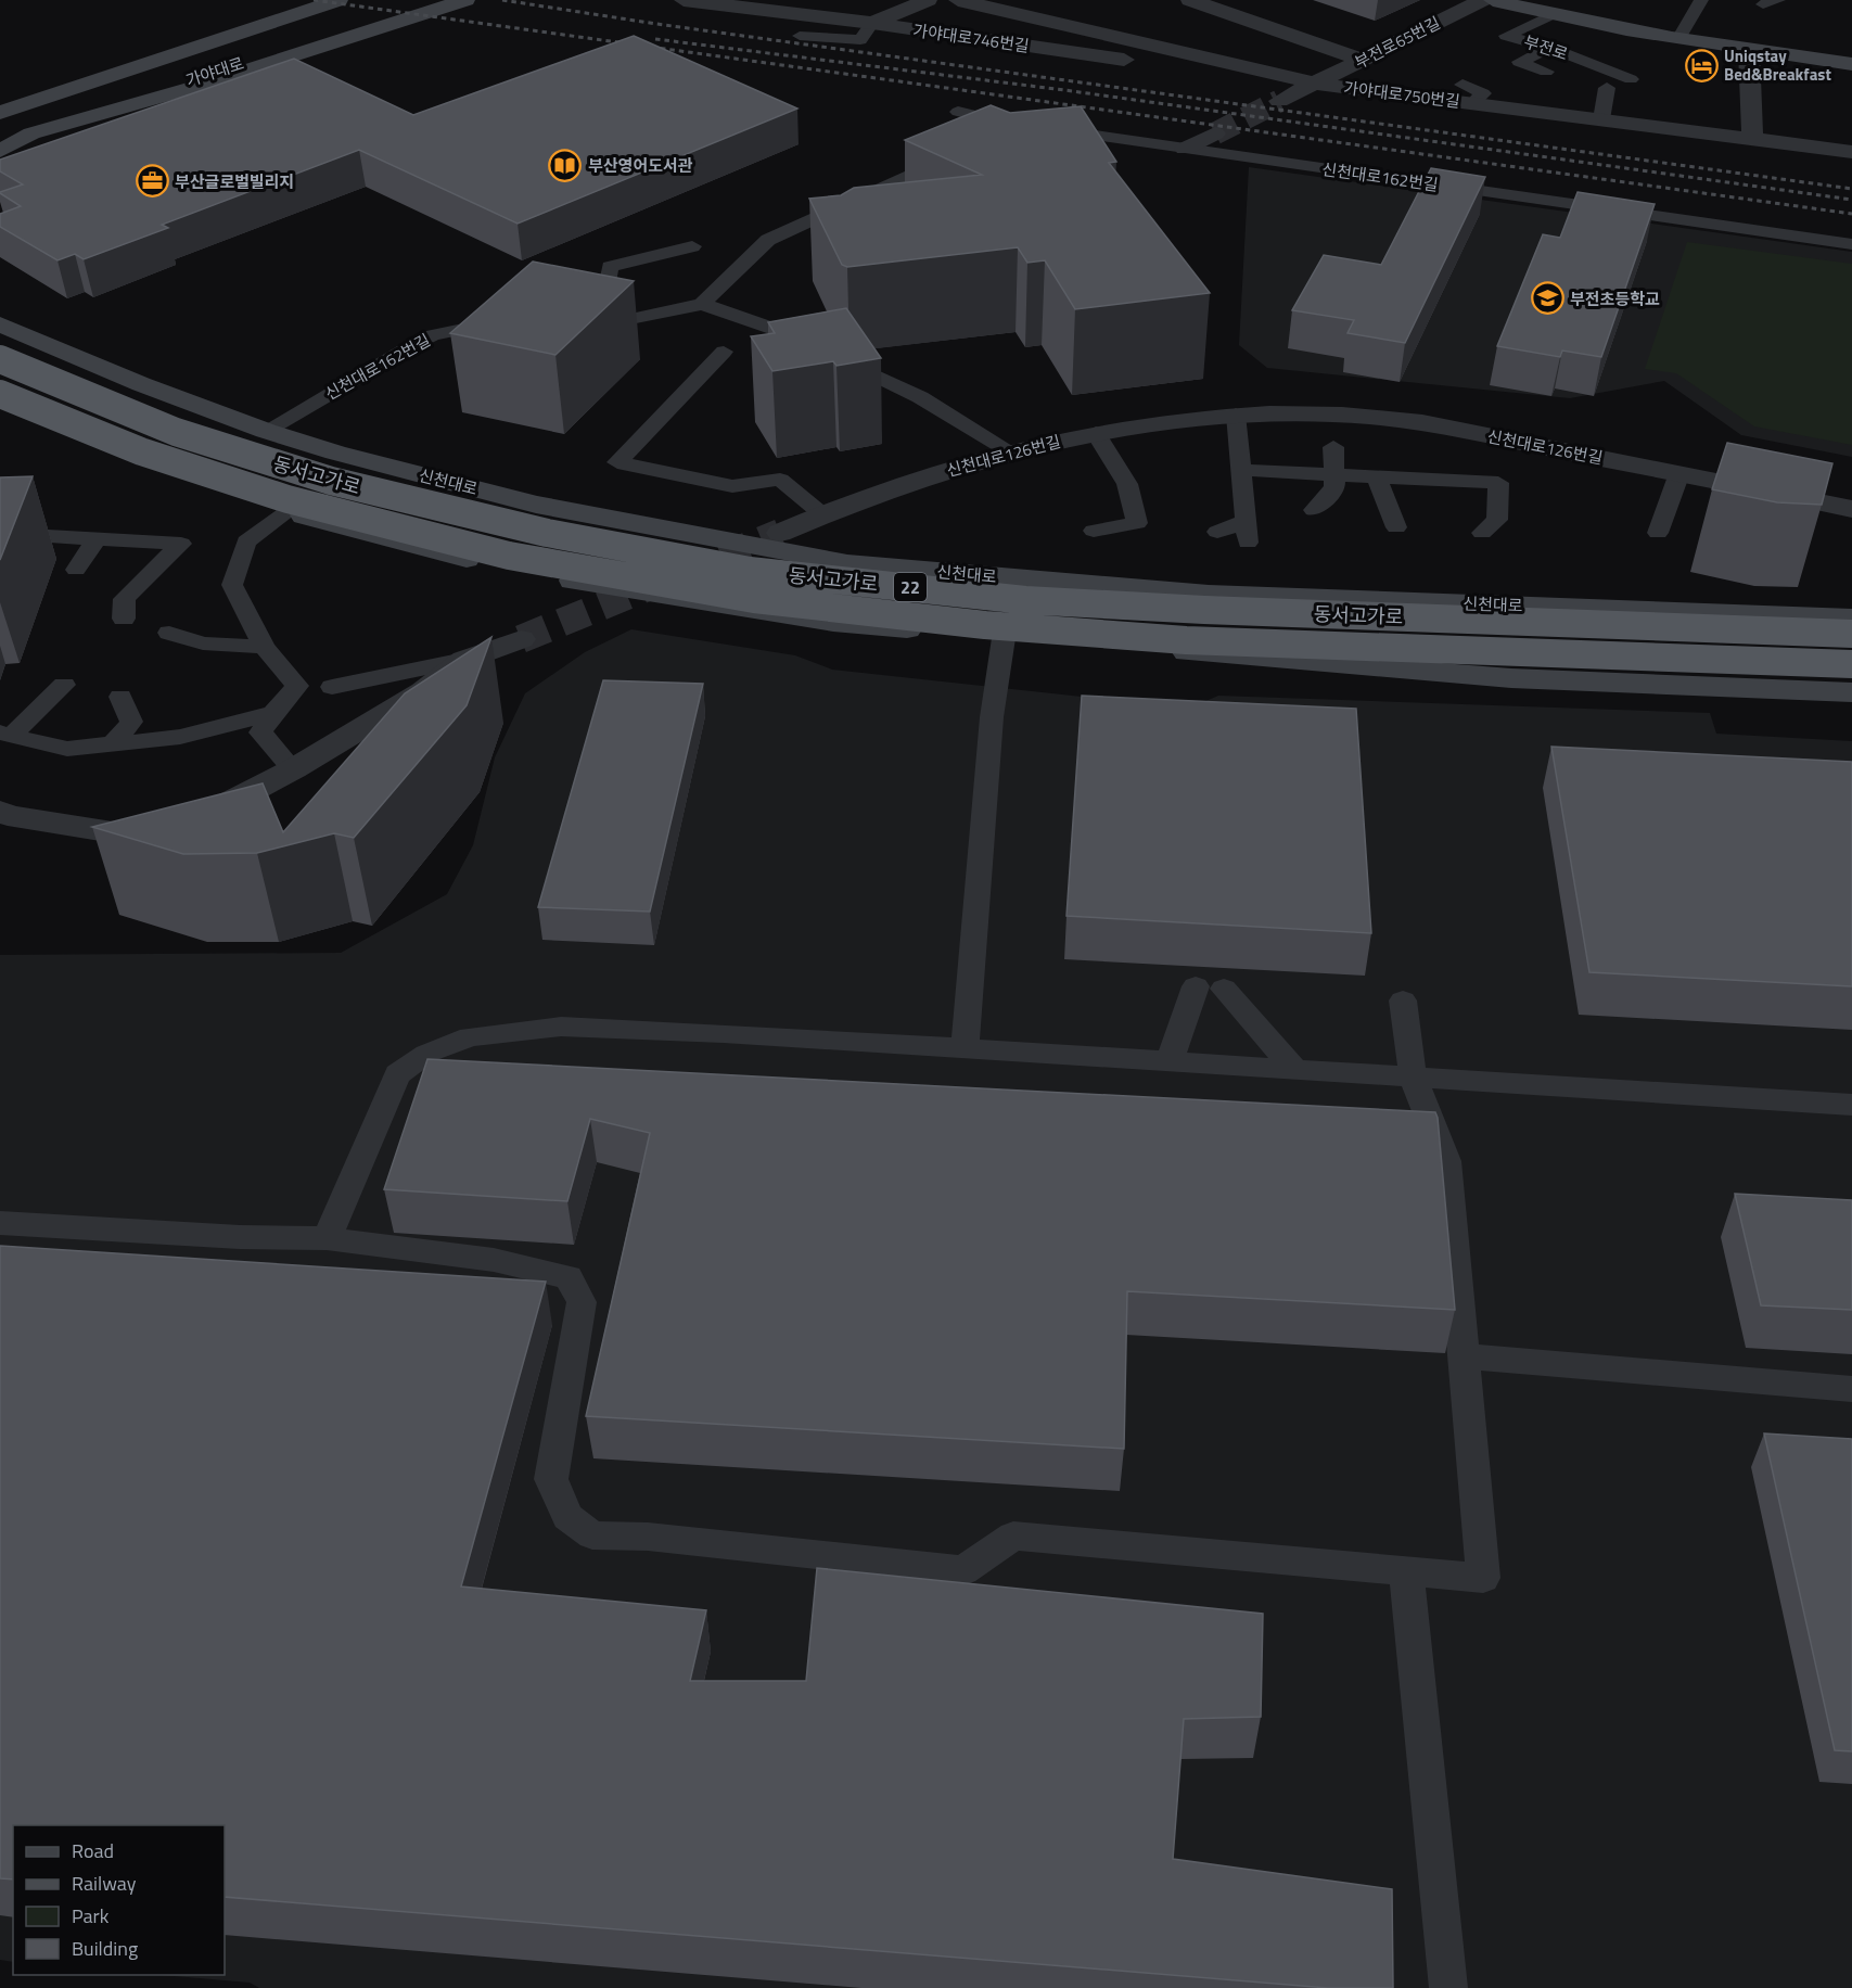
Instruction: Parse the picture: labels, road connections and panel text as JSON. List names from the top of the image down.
{
  "streets": {
    "highway": ["동서고가로", "22"],
    "main road": ["부전로", "가야대로", "신천대로"],
    "street": [
      "가야대로746번길",
      "부전로65번길",
      "가야대로750번길",
      "신천대로126번길"
    ],
    "lane": ["신천대로162번길"]
  },
  "crossings": [
    ["가야대로746번길", "가야대로750번길"],
    ["부전로65번길", "가야대로750번길"],
    ["신천대로162번길", "신천대로"]
  ],
  "places": {
    "hotel": ["Uniqstay Bed&Breakfast"],
    "library": ["부산영어도서관"],
    "office": ["부산글로벌빌리지"],
    "school or university": ["부전초등학교"]
  },
  "legend": [
    "Road",
    "Railway",
    "Park",
    "Building"
  ]
}
